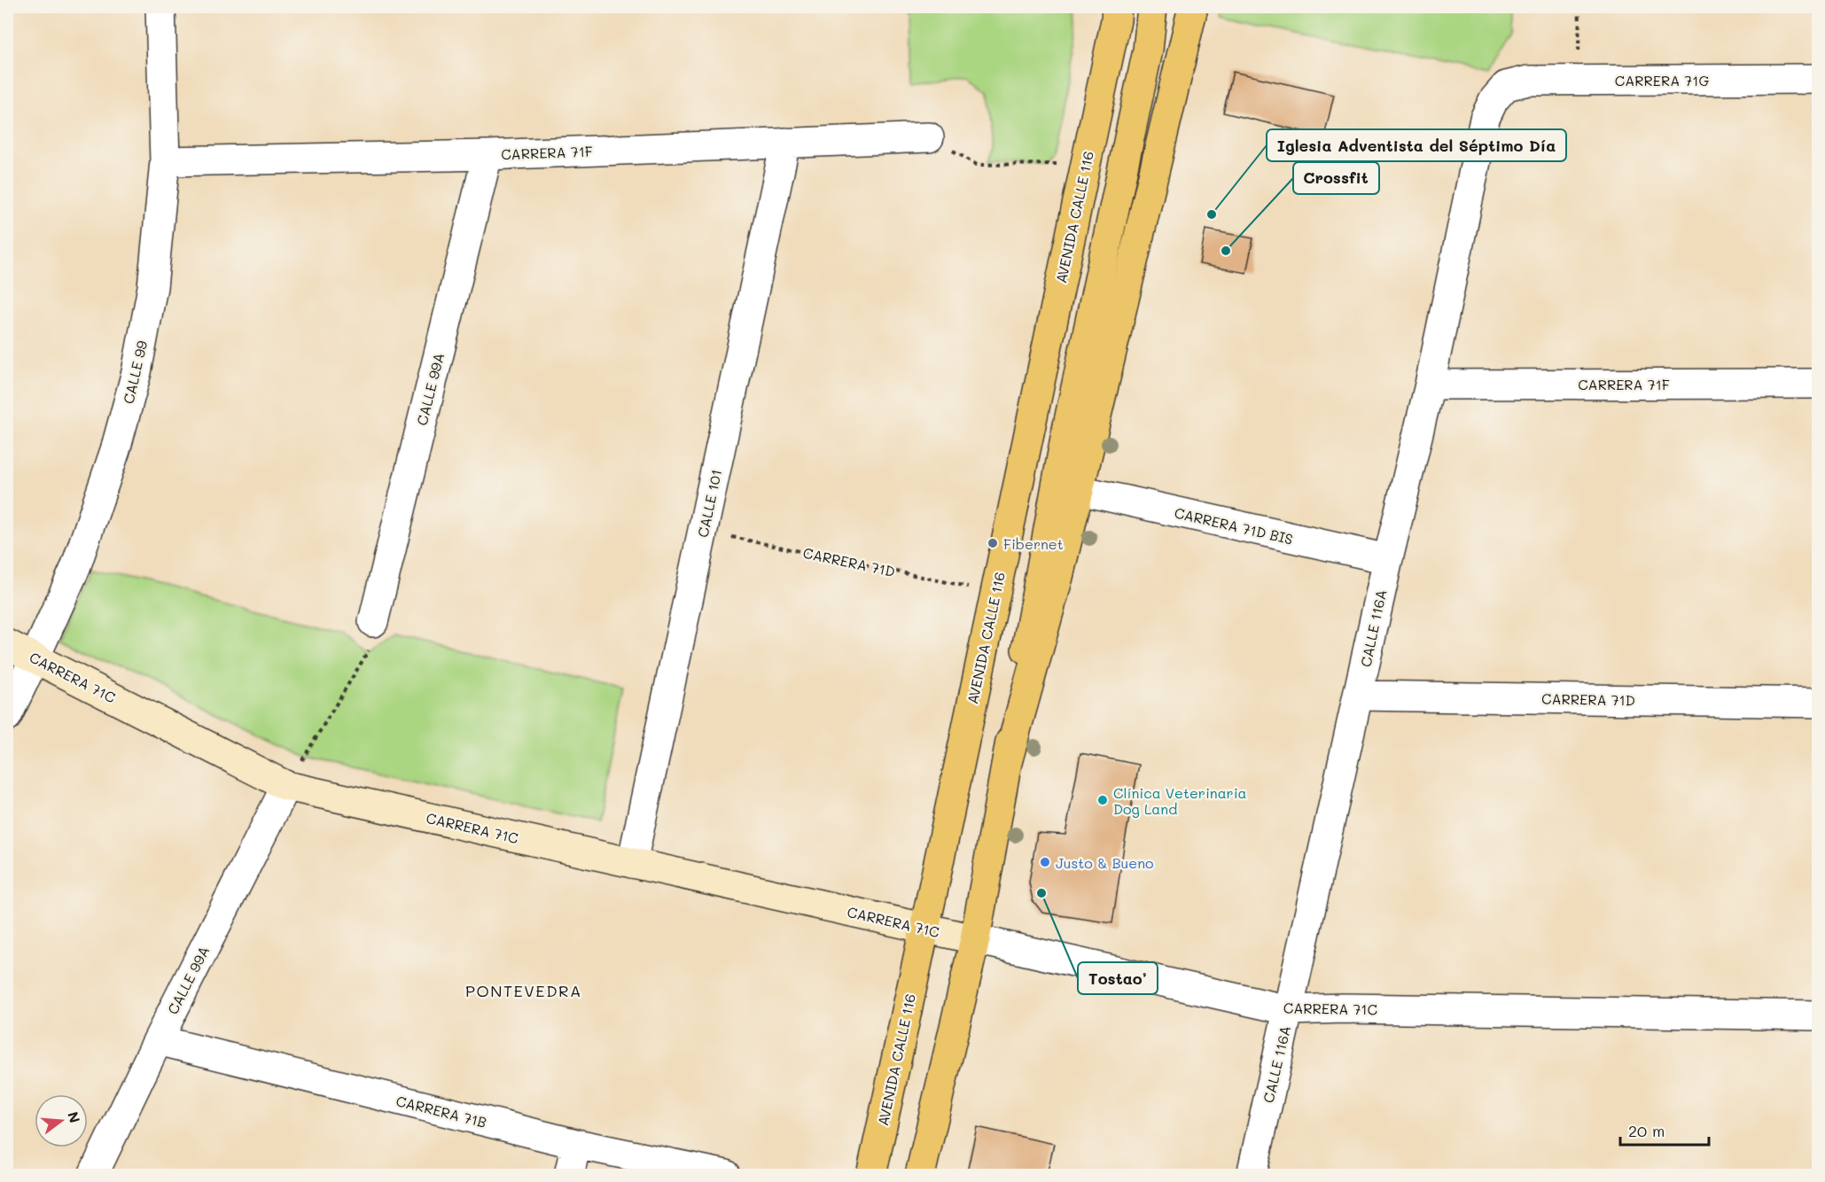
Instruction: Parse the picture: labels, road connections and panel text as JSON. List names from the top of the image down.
{
  "streets": {
    "main road": ["AVENIDA CALLE 116"],
    "street": [
      "CARRERA 71G",
      "CARRERA 71F",
      "CALLE 99",
      "CALLE 99A",
      "CALLE 101",
      "CARRERA 71D BIS",
      "CARRERA 71D",
      "CALLE 116A",
      "CARRERA 71C",
      "CARRERA 71B"
    ]
  },
  "crossings": [
    ["CARRERA 71G", "CALLE 116A"],
    ["CARRERA 71F", "CALLE 99"],
    ["CARRERA 71F", "CALLE 99A"],
    ["CARRERA 71F", "CALLE 101"],
    ["CARRERA 71F", "CALLE 116A"],
    ["AVENIDA CALLE 116", "CARRERA 71D"],
    ["AVENIDA CALLE 116", "CARRERA 71C"],
    ["CALLE 99", "CARRERA 71C"],
    ["CALLE 99A", "CARRERA 71C"],
    ["CALLE 99A", "CARRERA 71B"],
    ["CALLE 101", "CARRERA 71D"],
    ["CALLE 101", "CARRERA 71C"],
    ["CARRERA 71D BIS", "CALLE 116A"],
    ["CARRERA 71D", "CALLE 116A"],
    ["CALLE 116A", "CARRERA 71C"]
  ],
  "districts": ["PONTEVEDRA"],
  "places": [
    "Iglesia Adventista del Séptimo Día",
    "Crossfit",
    "Fibernet",
    "Clínica Veterinaria Dog Land",
    "Justo & Bueno",
    "Tostao’"
  ],
  "scale_bar": "20 m",
  "north": "right"
}
